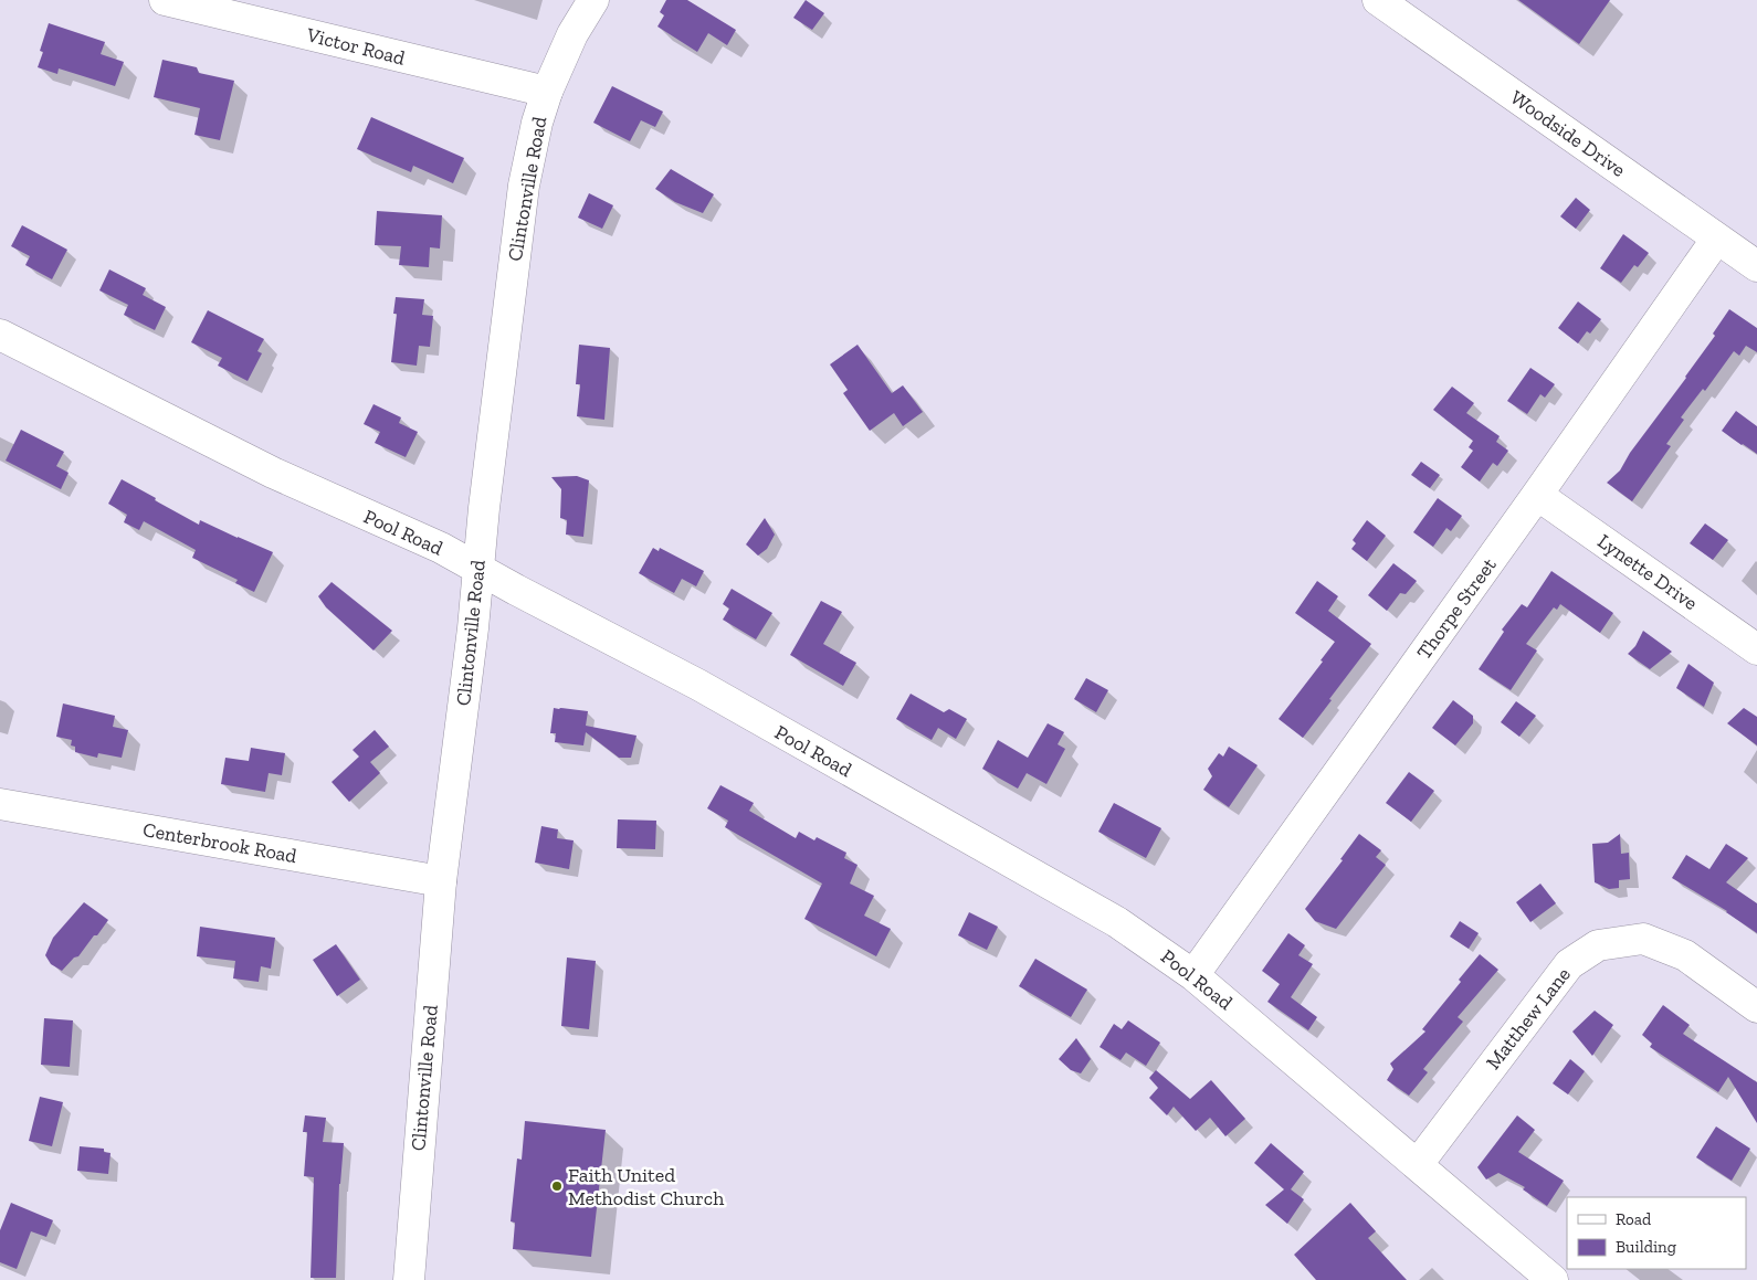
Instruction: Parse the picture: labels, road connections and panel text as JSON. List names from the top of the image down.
{
  "streets": {
    "street": [
      "Victor Road",
      "Woodside Drive",
      "Clintonville Road",
      "Pool Road",
      "Lynette Drive",
      "Thorpe Street",
      "Centerbrook Road",
      "Matthew Lane"
    ]
  },
  "crossings": [
    ["Victor Road", "Clintonville Road"],
    ["Woodside Drive", "Thorpe Street"],
    ["Clintonville Road", "Pool Road"],
    ["Clintonville Road", "Centerbrook Road"],
    ["Pool Road", "Thorpe Street"],
    ["Pool Road", "Matthew Lane"],
    ["Lynette Drive", "Thorpe Street"]
  ],
  "places": ["Faith United Methodist Church"],
  "legend": ["Road", "Building"]
}
